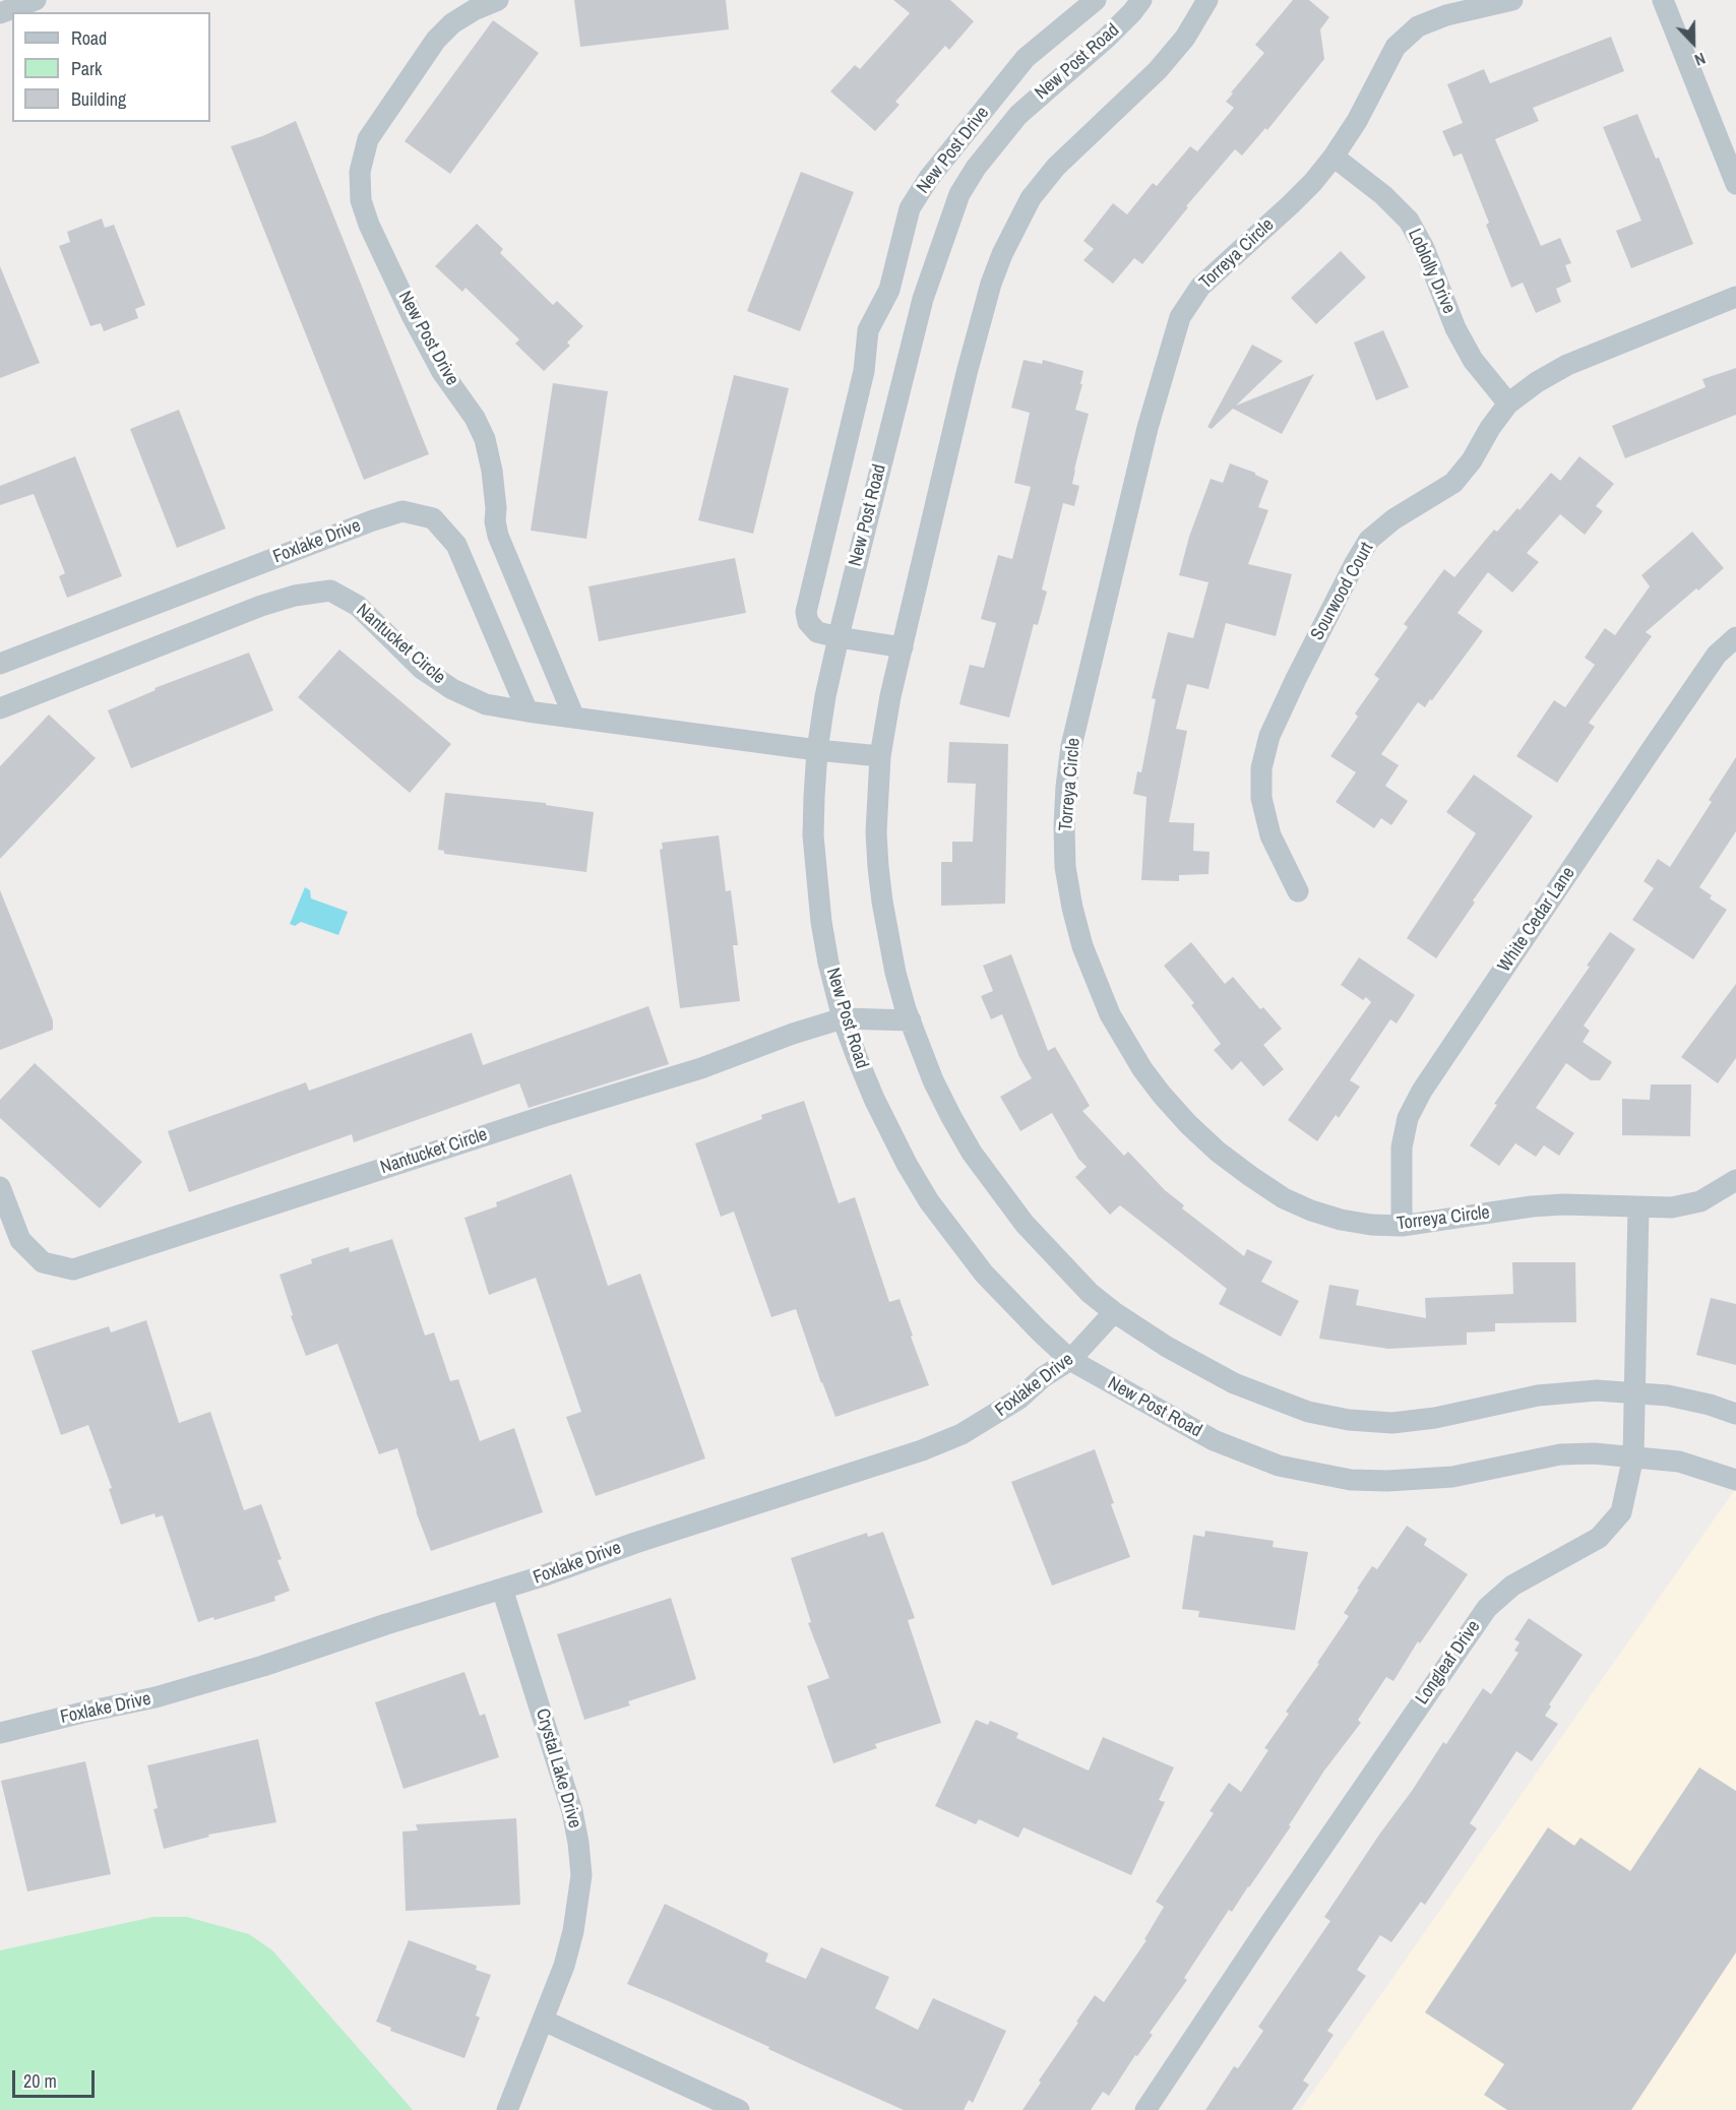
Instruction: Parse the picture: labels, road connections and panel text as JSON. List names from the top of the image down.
{
  "streets": {
    "street": [
      "New Post Road",
      "New Post Drive",
      "Torreya Circle",
      "Loblolly Drive",
      "Foxlake Drive",
      "Sourwood Court",
      "Nantucket Circle",
      "White Cedar Lane",
      "Longleaf Drive",
      "Crystal Lake Drive"
    ]
  },
  "crossings": [
    ["New Post Road", "New Post Drive"],
    ["New Post Road", "Foxlake Drive"],
    ["New Post Road", "Nantucket Circle"],
    ["New Post Road", "Longleaf Drive"],
    ["New Post Drive", "Nantucket Circle"],
    ["Torreya Circle", "Loblolly Drive"],
    ["Torreya Circle", "White Cedar Lane"],
    ["Torreya Circle", "Longleaf Drive"],
    ["Loblolly Drive", "Sourwood Court"],
    ["Foxlake Drive", "Nantucket Circle"],
    ["Foxlake Drive", "Crystal Lake Drive"]
  ],
  "legend": ["Road", "Park", "Building"],
  "scale_bar": "20 m",
  "north": "bottom"
}
